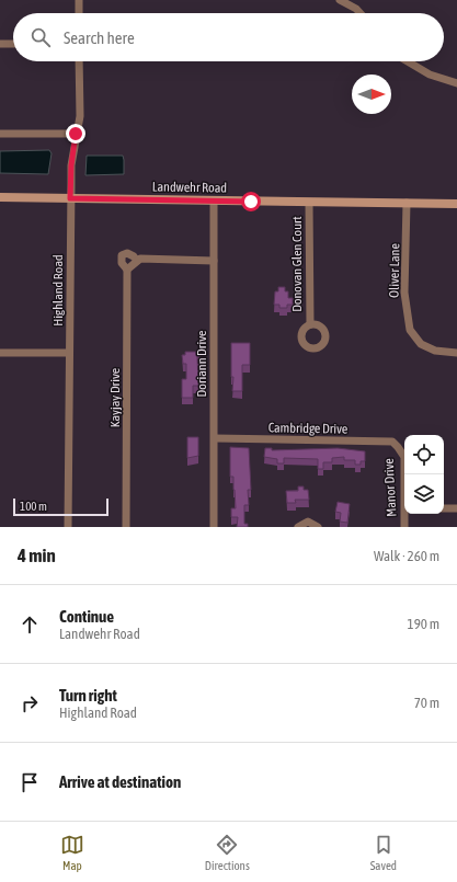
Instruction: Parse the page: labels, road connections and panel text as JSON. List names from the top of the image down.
{
  "streets": {
    "main road": ["Landwehr Road"],
    "street": [
      "Donovan Glen Court",
      "Oliver Lane",
      "Highland Road",
      "Doriann Drive",
      "Kayjay Drive",
      "Cambridge Drive",
      "Manor Drive"
    ]
  },
  "crossings": [
    ["Landwehr Road", "Donovan Glen Court"],
    ["Landwehr Road", "Oliver Lane"],
    ["Landwehr Road", "Highland Road"],
    ["Landwehr Road", "Doriann Drive"],
    ["Doriann Drive", "Kayjay Drive"],
    ["Doriann Drive", "Cambridge Drive"],
    ["Cambridge Drive", "Manor Drive"]
  ],
  "scale_bar": "100 m",
  "north": "right",
  "page": {
    "search": "Search here",
    "scale": "100 m",
    "heading": ["4 min", "Walk · 260 m"],
    "list": [
      ["Continue", "Landwehr Road", "190 m"],
      ["Turn right", "Highland Road", "70 m"],
      "Arrive at destination"
    ],
    "nav": ["Map", "Directions", "Saved"]
  }
}
